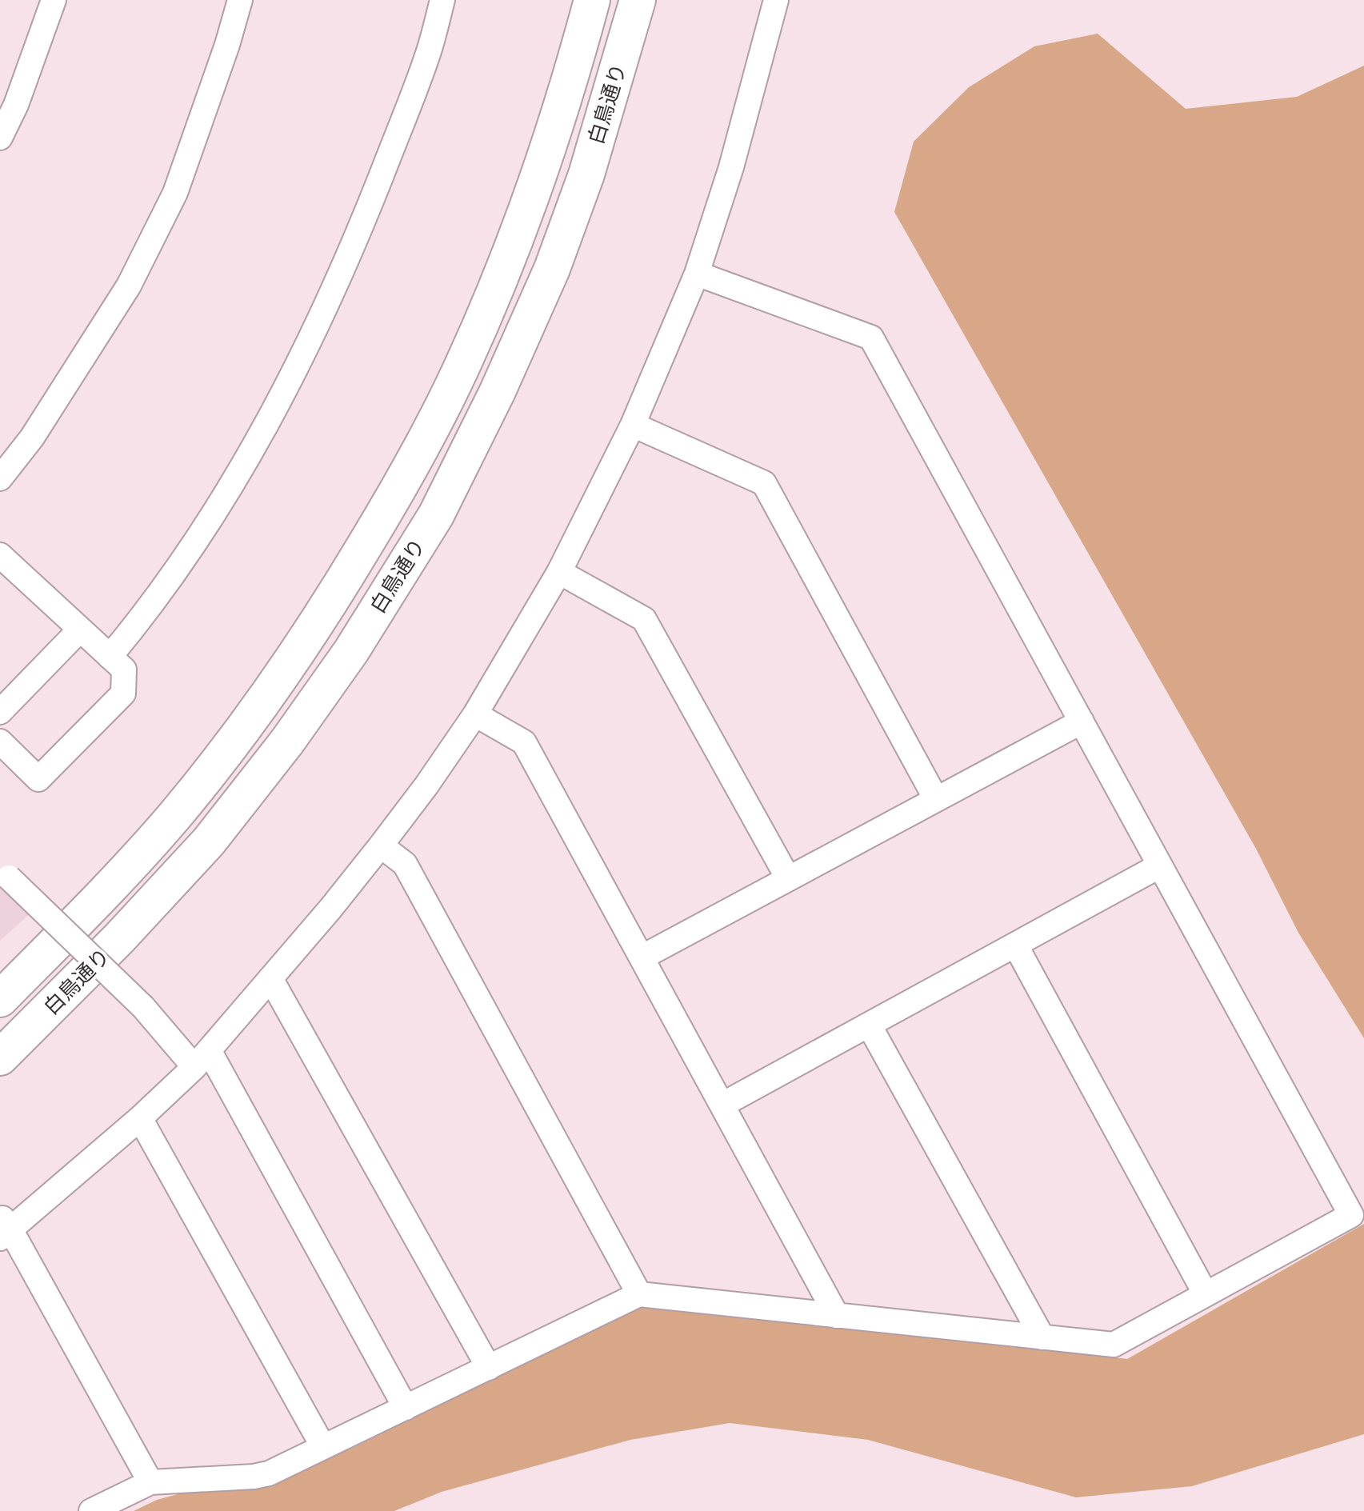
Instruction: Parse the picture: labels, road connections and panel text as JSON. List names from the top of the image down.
{
  "streets": {
    "main road": ["白鳥通り"]
  }
}
